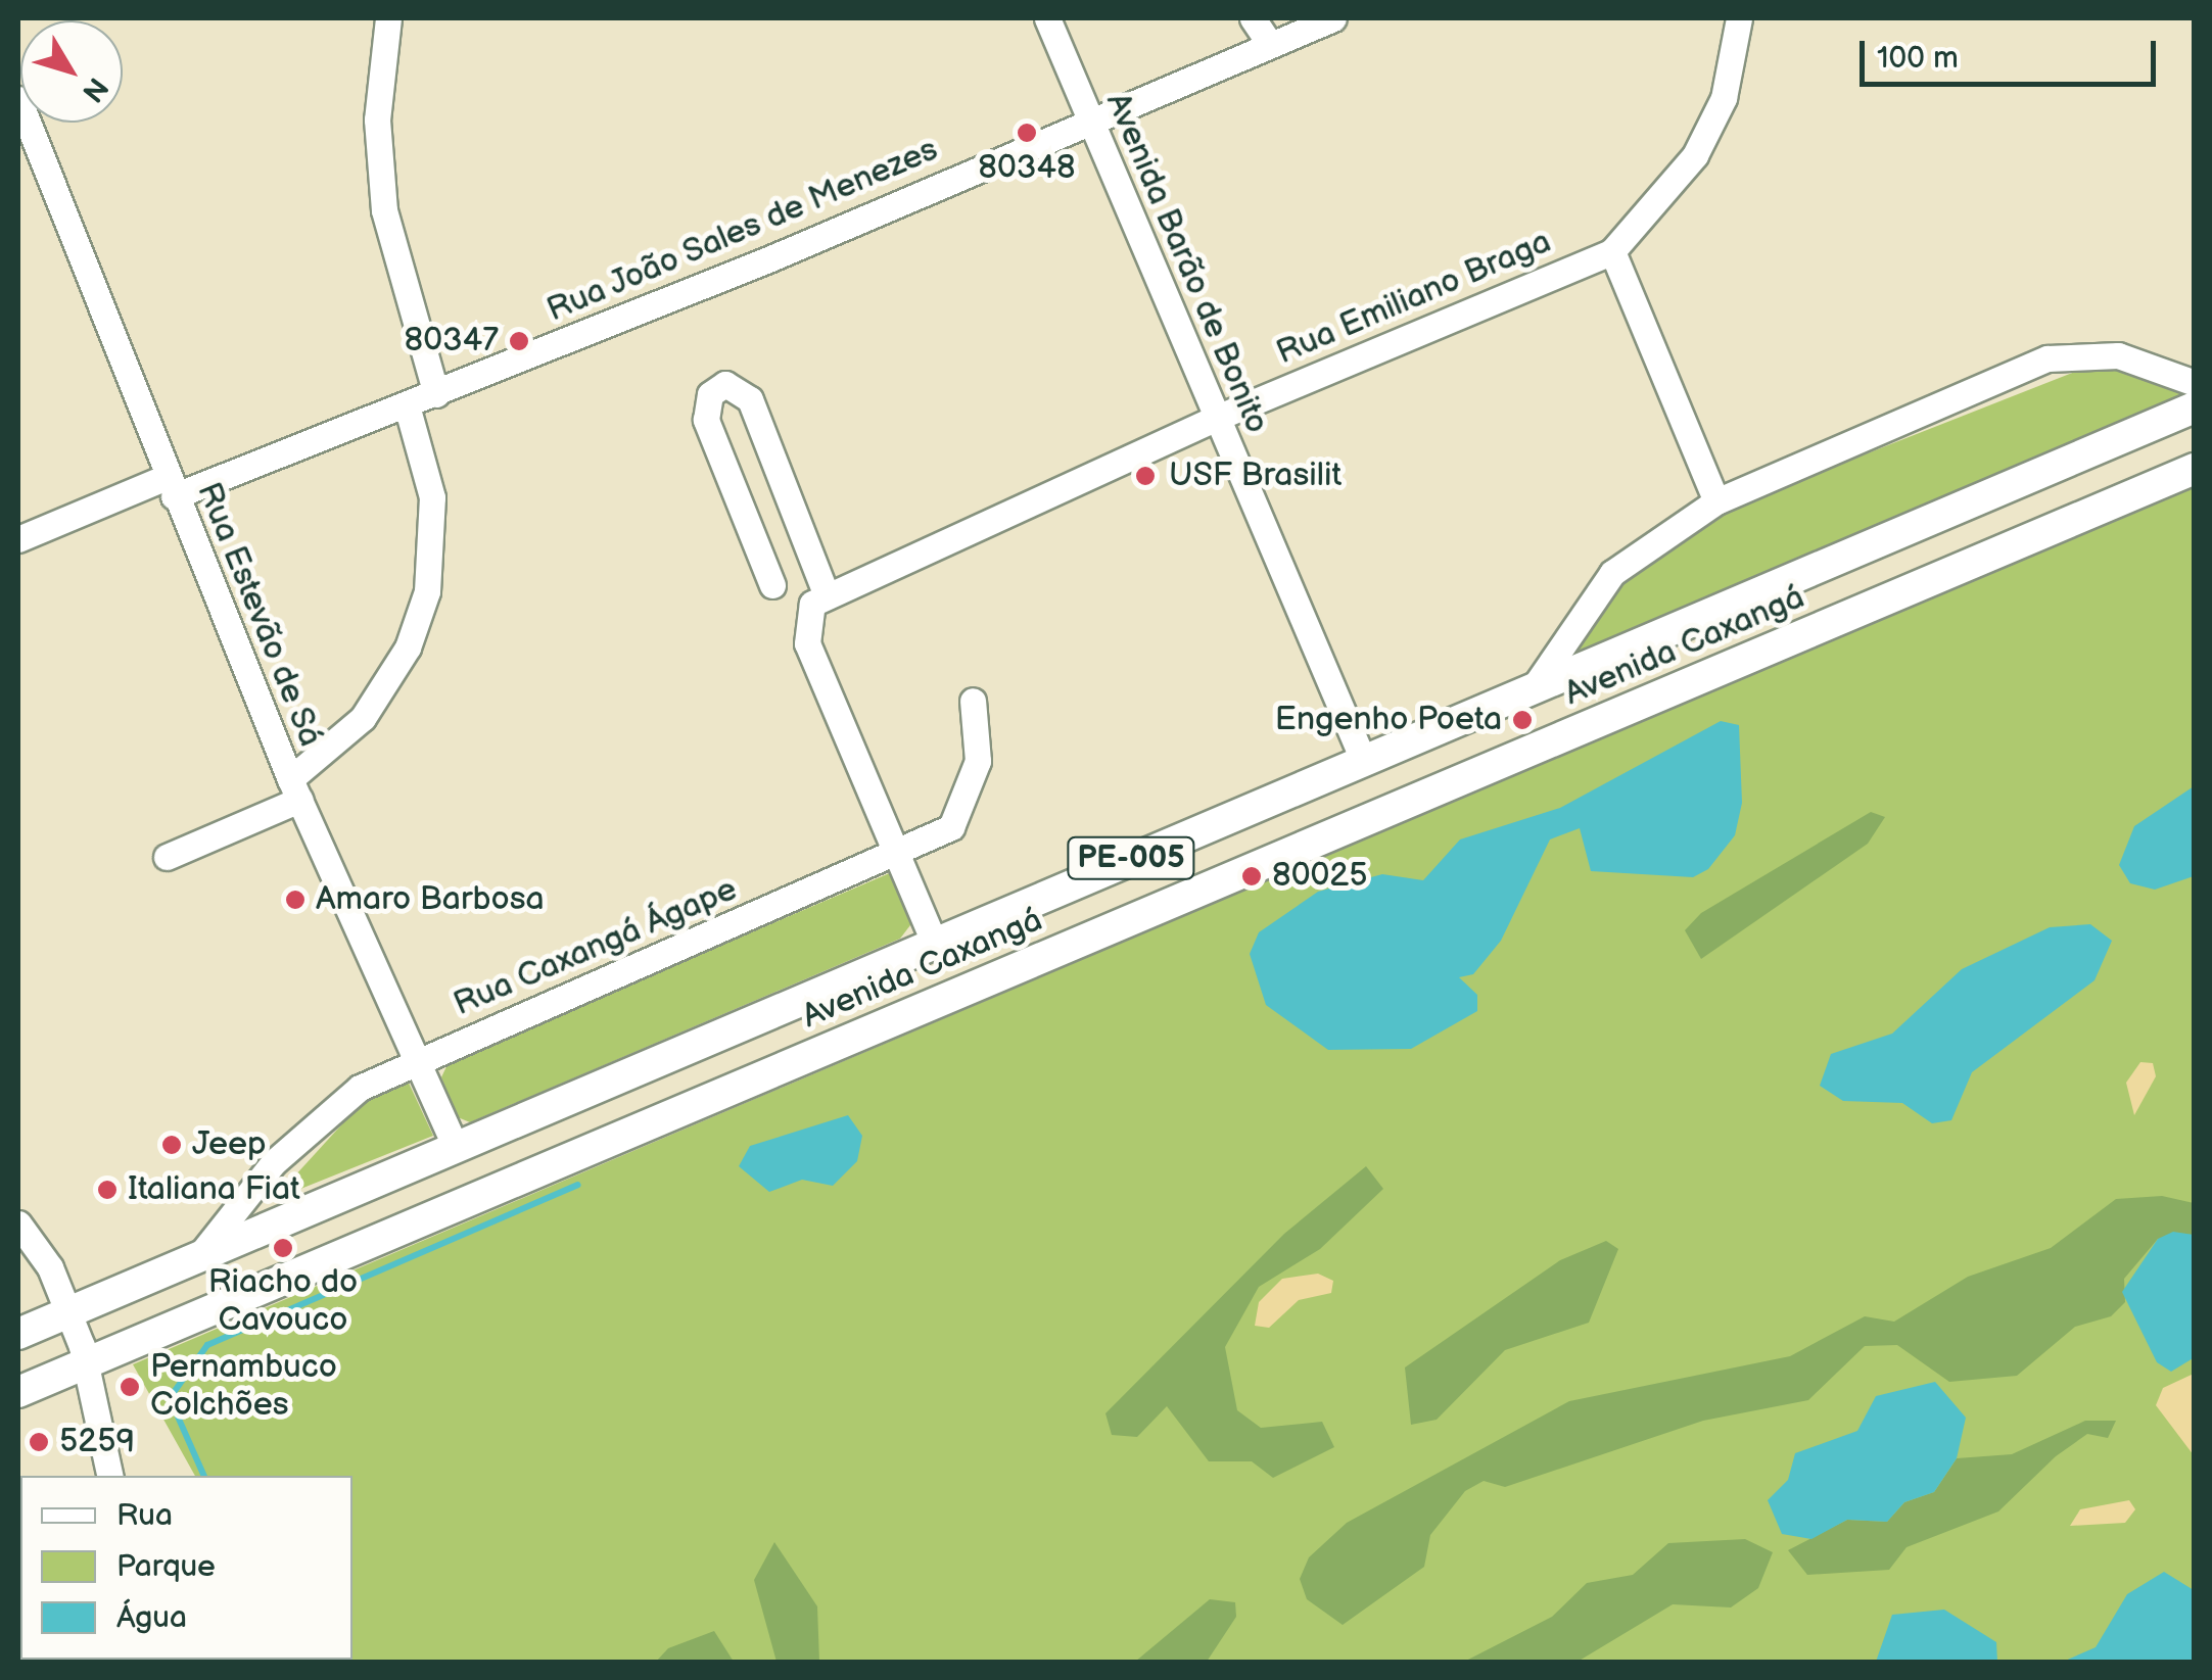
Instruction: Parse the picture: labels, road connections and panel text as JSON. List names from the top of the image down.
{
  "streets": {
    "main road": ["Avenida Caxangá", "PE-005"],
    "street": [
      "Rua João Sales de Menezes",
      "Avenida Barão de Bonito",
      "Rua Emiliano Braga",
      "Rua Estevão de Sá",
      "Rua Caxangá Ágape"
    ]
  },
  "crossings": [
    ["Rua João Sales de Menezes", "Avenida Barão de Bonito"],
    ["Rua João Sales de Menezes", "Rua Estevão de Sá"],
    ["Avenida Barão de Bonito", "Rua Emiliano Braga"],
    ["Avenida Barão de Bonito", "Avenida Caxangá"],
    ["Rua Estevão de Sá", "Avenida Caxangá"],
    ["Rua Estevão de Sá", "Rua Caxangá Ágape"],
    ["Avenida Caxangá", "Rua Caxangá Ágape"]
  ],
  "places": [
    "80348",
    "80347",
    "USF Brasilit",
    "Engenho Poeta",
    "80025",
    "Amaro Barbosa",
    "Jeep",
    "Italiana Fiat",
    "Riacho do Cavouco",
    "Pernambuco Colchões",
    "5259"
  ],
  "legend": ["Rua", "Parque", "Água"],
  "scale_bar": "100 m",
  "north": "bottom right"
}
